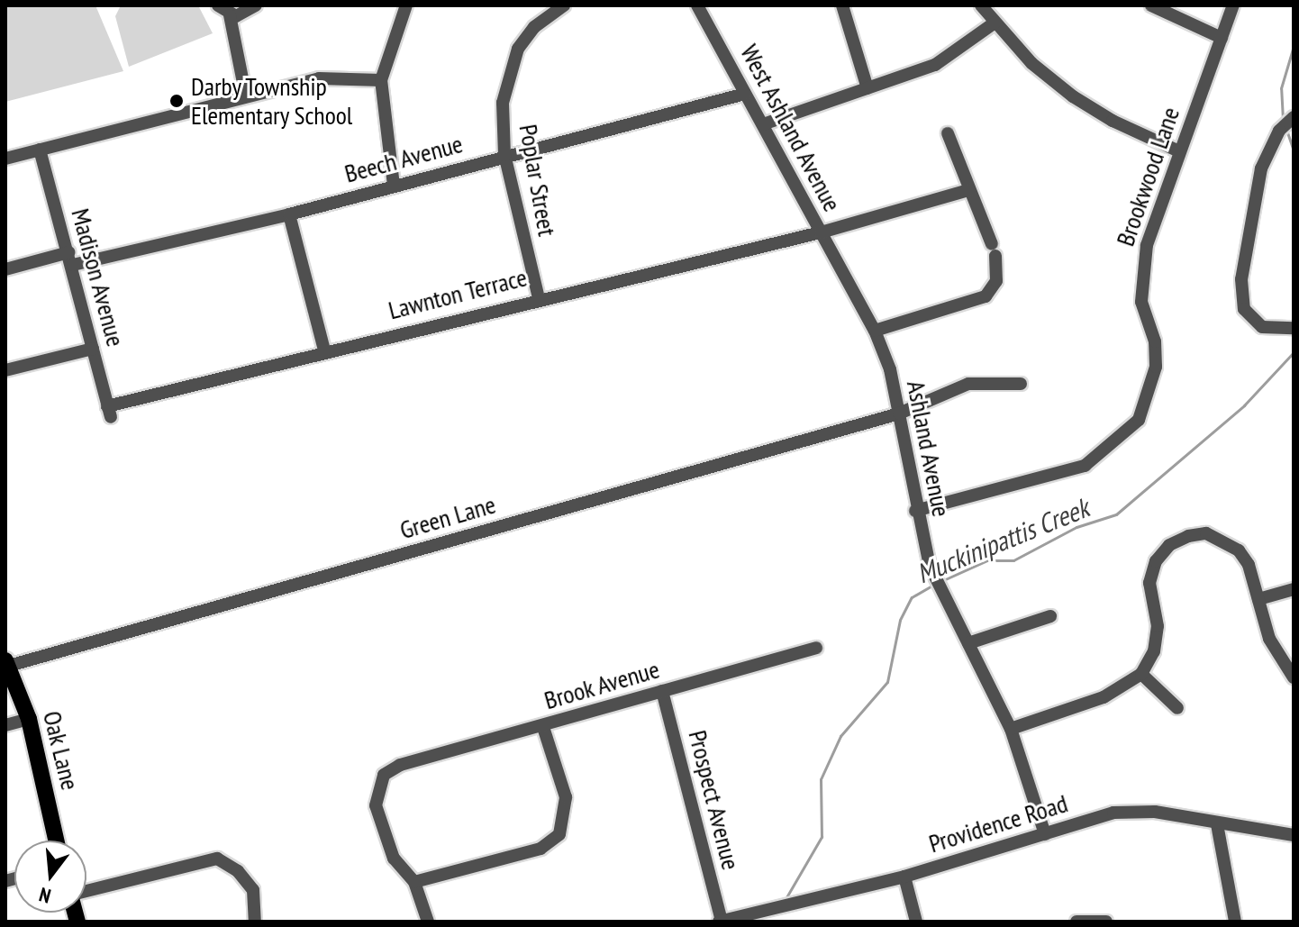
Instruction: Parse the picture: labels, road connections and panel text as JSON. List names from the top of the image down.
{
  "streets": {
    "main road": ["Oak Lane"],
    "street": [
      "West Ashland Avenue",
      "Beech Avenue",
      "Brookwood Lane",
      "Poplar Street",
      "Madison Avenue",
      "Lawnton Terrace",
      "Ashland Avenue",
      "Green Lane",
      "Brook Avenue",
      "Prospect Avenue",
      "Providence Road"
    ]
  },
  "crossings": [
    ["West Ashland Avenue", "Beech Avenue"],
    ["West Ashland Avenue", "Lawnton Terrace"],
    ["West Ashland Avenue", "Ashland Avenue"],
    ["Beech Avenue", "Poplar Street"],
    ["Beech Avenue", "Madison Avenue"],
    ["Brookwood Lane", "Ashland Avenue"],
    ["Poplar Street", "Lawnton Terrace"],
    ["Madison Avenue", "Lawnton Terrace"],
    ["Ashland Avenue", "Green Lane"],
    ["Ashland Avenue", "Providence Road"],
    ["Green Lane", "Oak Lane"],
    ["Brook Avenue", "Prospect Avenue"],
    ["Prospect Avenue", "Providence Road"]
  ],
  "water": ["Muckinipattis Creek"],
  "places": ["Darby Township Elementary School"],
  "north": "bottom"
}
